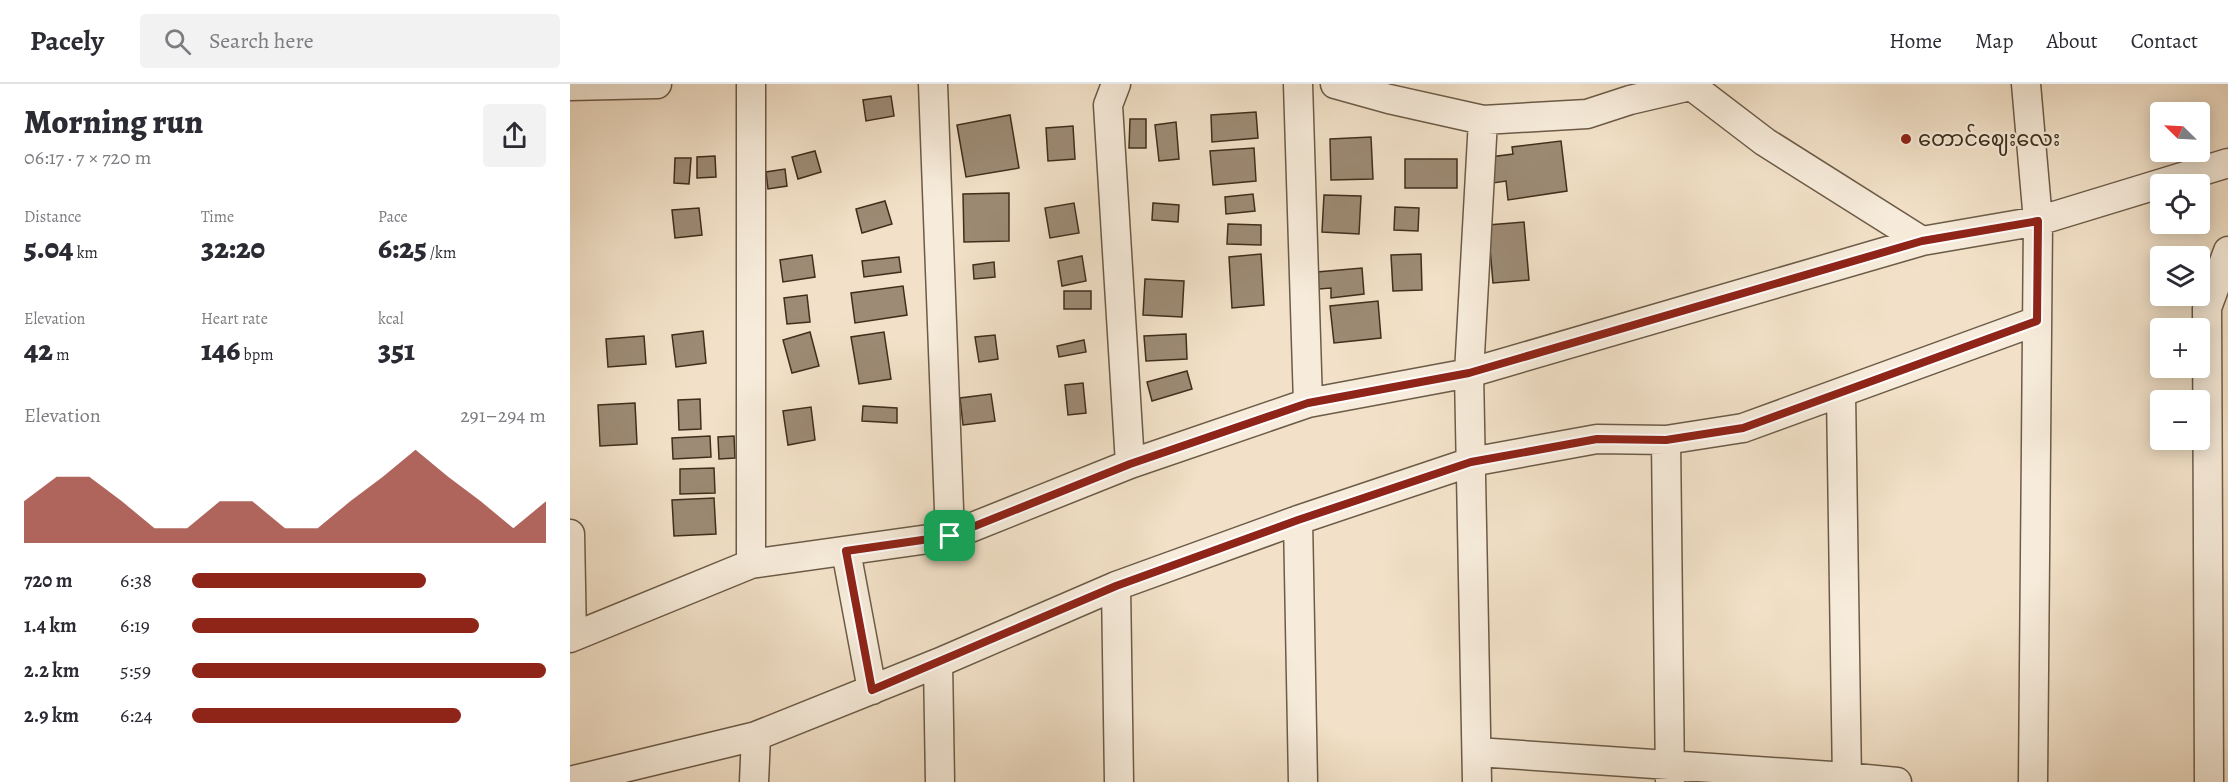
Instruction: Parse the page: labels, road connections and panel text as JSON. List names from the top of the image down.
{
  "places": ["တောင်ဈေးလေး"],
  "north": "top left",
  "page": {
    "header": "Pacely",
    "search": "Search here",
    "nav": [
      "Home",
      "Map",
      "About",
      "Contact"
    ],
    "heading": ["Morning run", "06:17 · 7 × 720 m"],
    "map_buttons": ["+", "−"],
    "stats": [
      ["Distance", "5.04 km"],
      ["Time", "32:20"],
      ["Pace", "6:25 /km"],
      ["Elevation", "42 m"],
      ["Heart rate", "146 bpm"],
      ["kcal", "351"]
    ],
    "chart": ["Elevation", "291–294 m"],
    "list": [
      {
        "name": "720 m",
        "note": "6:38"
      },
      {
        "name": "1.4 km",
        "note": "6:19"
      },
      {
        "name": "2.2 km",
        "note": "5:59"
      },
      {
        "name": "2.9 km",
        "note": "6:24"
      }
    ]
  }
}
